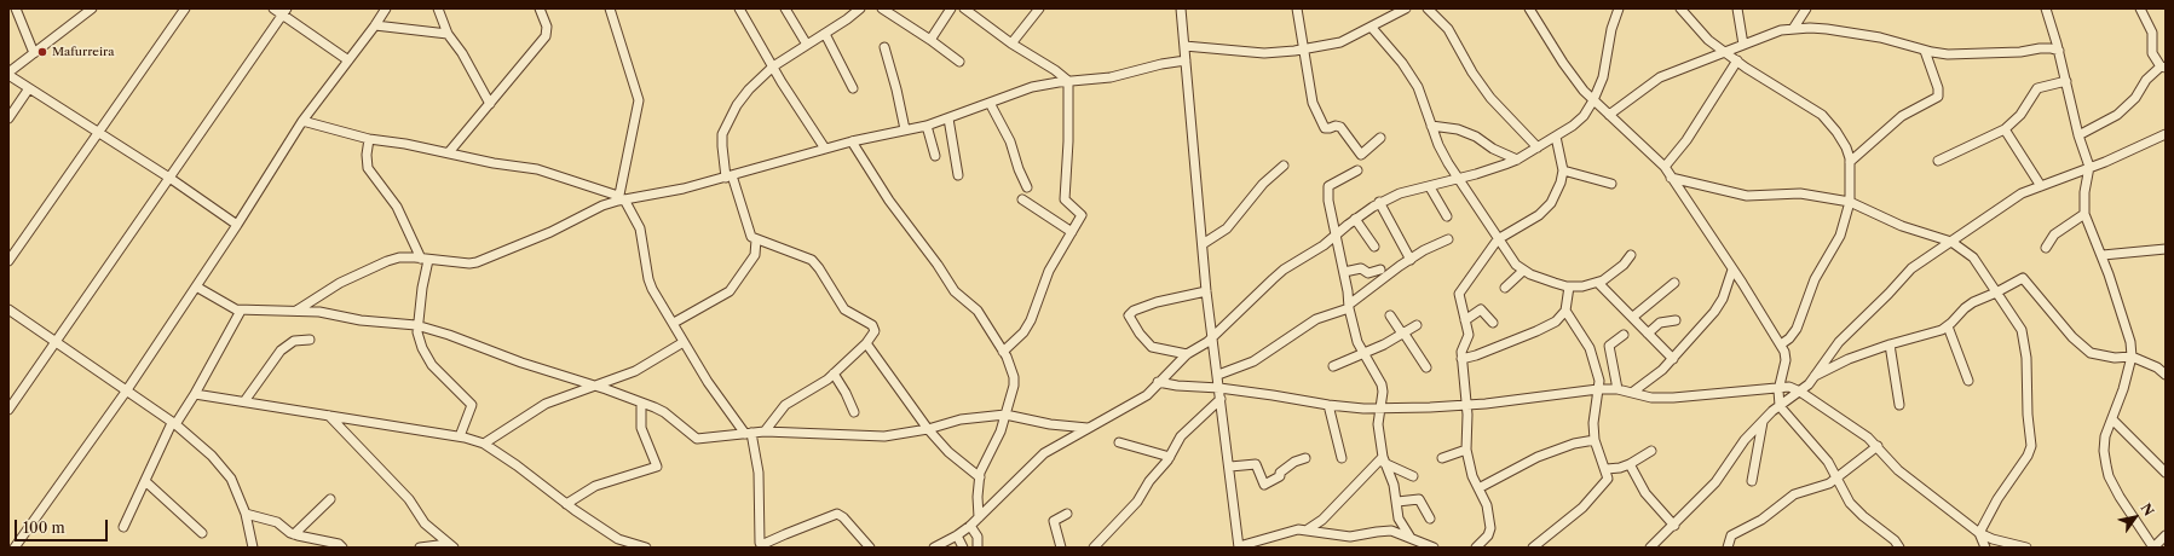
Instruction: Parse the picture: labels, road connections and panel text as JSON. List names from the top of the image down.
{
  "places": ["Mafurreira"],
  "scale_bar": "100 m",
  "north": "top right"
}
